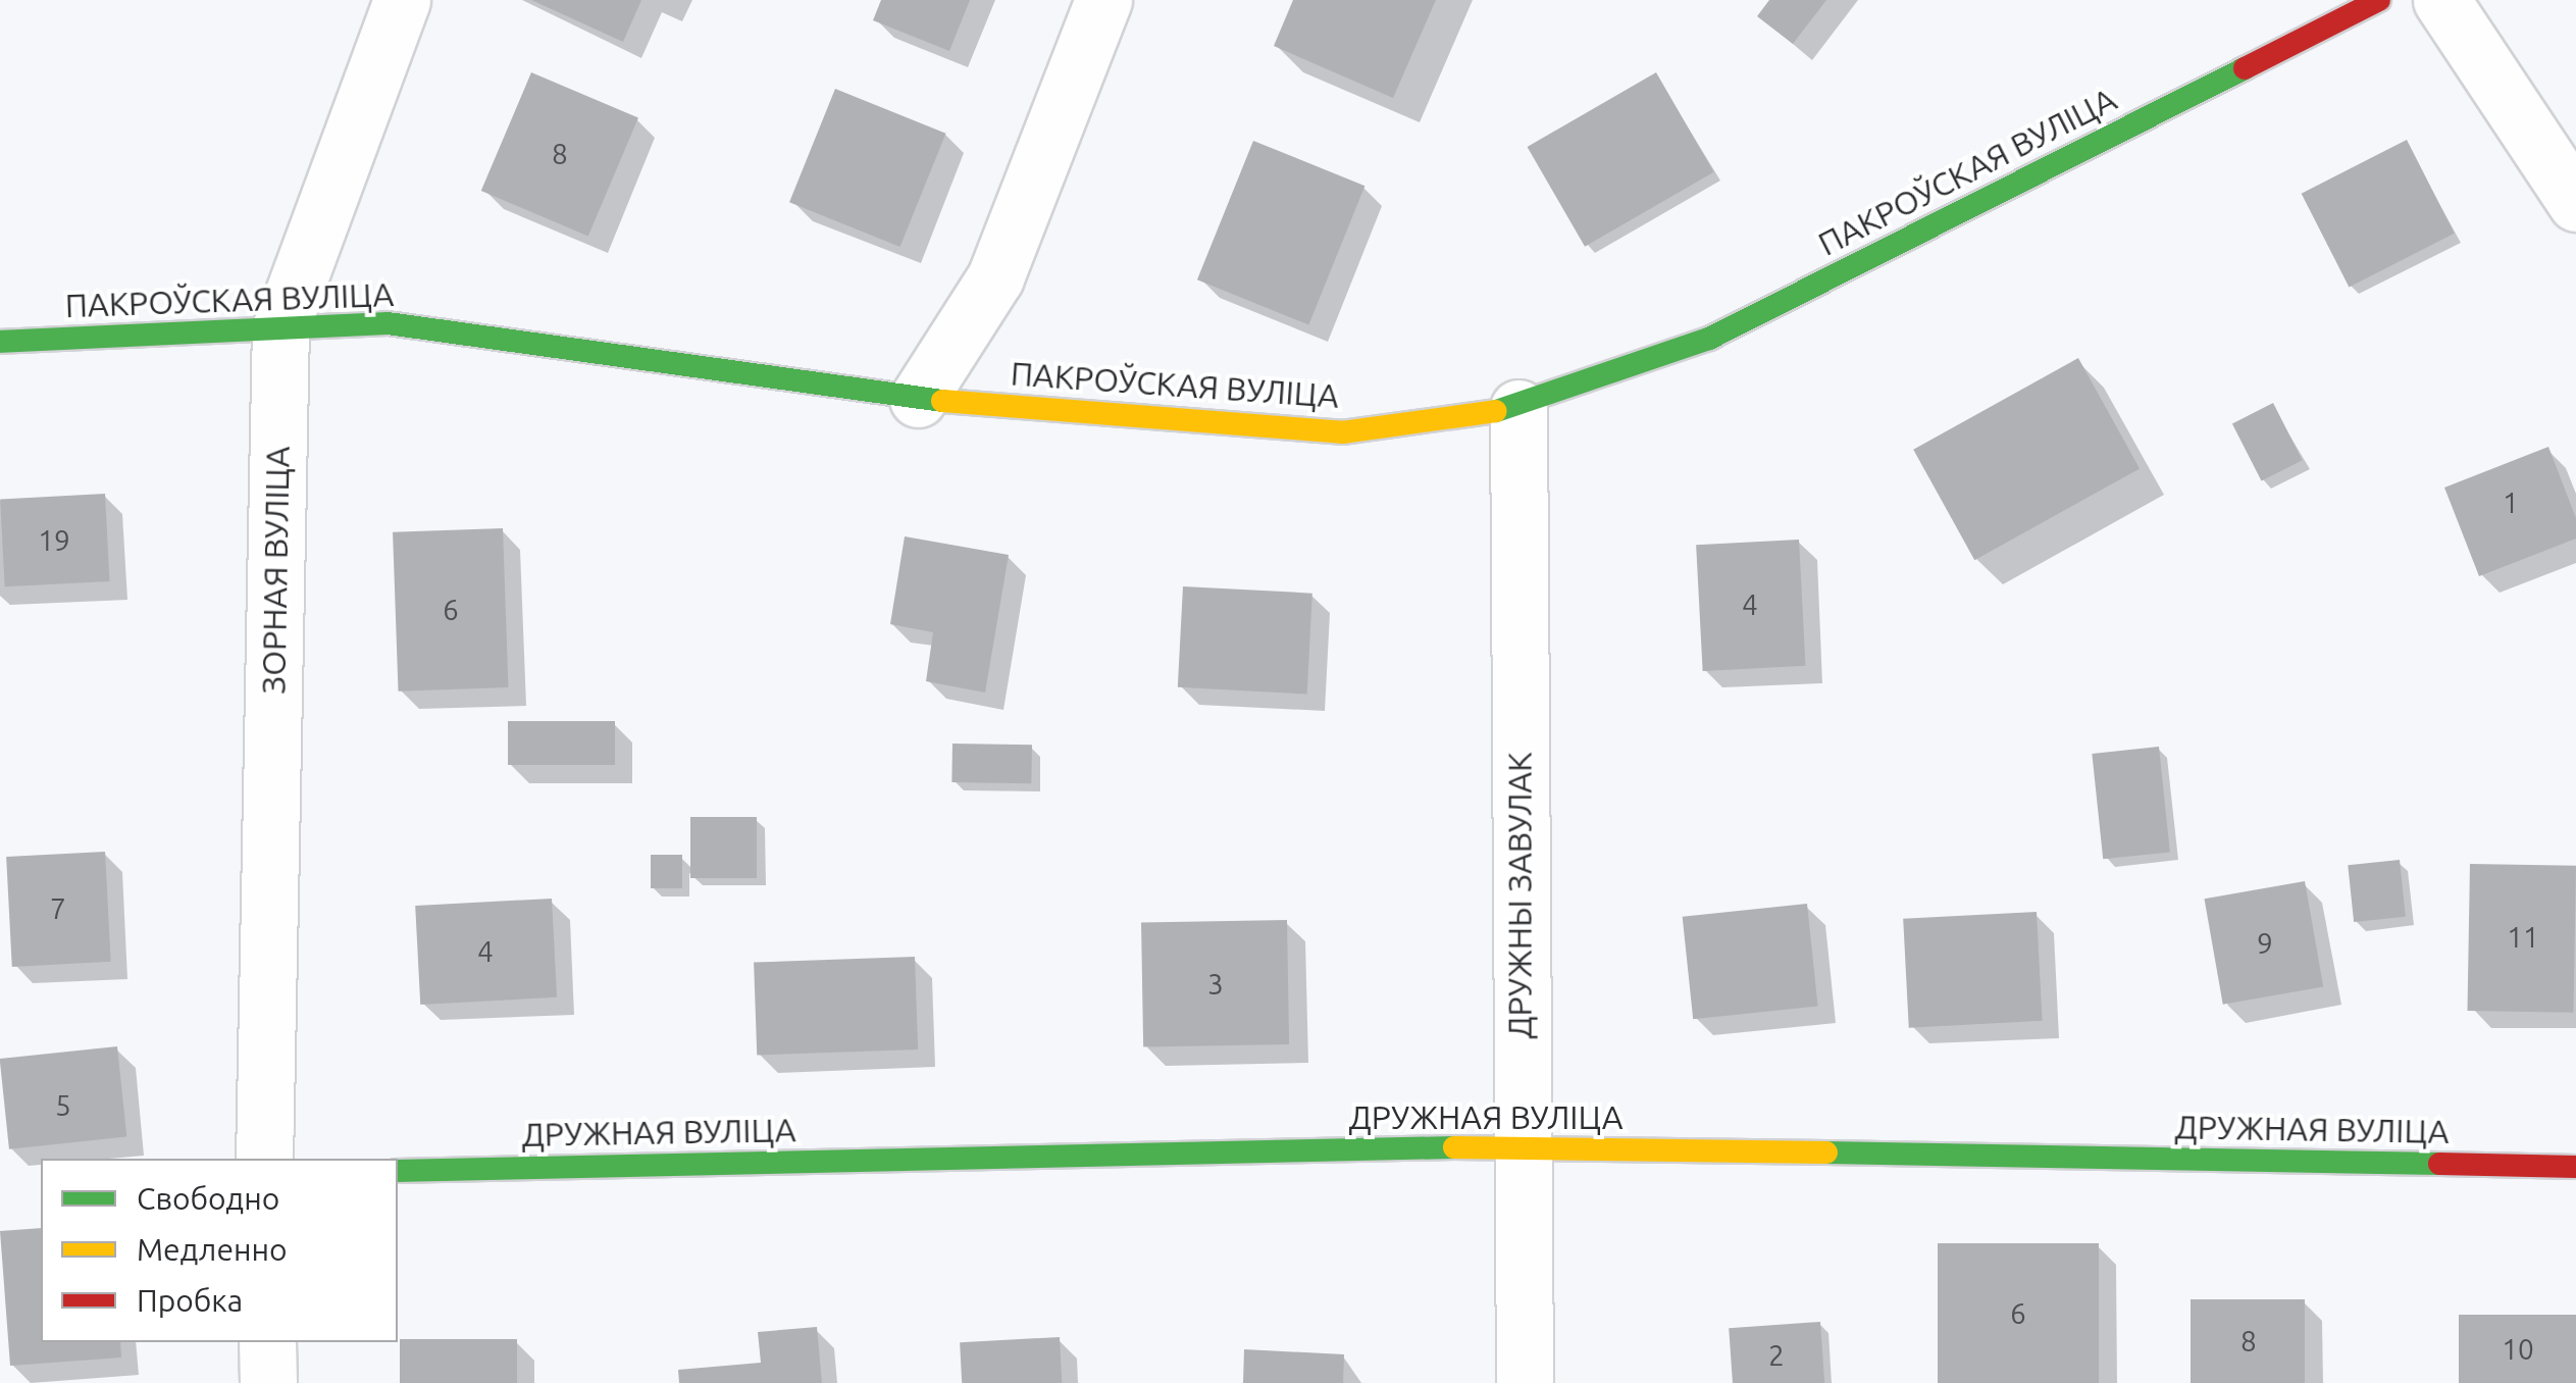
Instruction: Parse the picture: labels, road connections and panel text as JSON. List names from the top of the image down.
{
  "streets": {
    "street": [
      "ПАКРОЎСКАЯ ВУЛІЦА",
      "ЗОРНАЯ ВУЛІЦА",
      "ДРУЖНЫ ЗАВУЛАК",
      "ДРУЖНАЯ ВУЛІЦА"
    ]
  },
  "crossings": [
    ["ПАКРОЎСКАЯ ВУЛІЦА", "ЗОРНАЯ ВУЛІЦА"],
    ["ПАКРОЎСКАЯ ВУЛІЦА", "ДРУЖНЫ ЗАВУЛАК"],
    ["ДРУЖНЫ ЗАВУЛАК", "ДРУЖНАЯ ВУЛІЦА"]
  ],
  "house_numbers": [
    "8",
    "1",
    "19",
    "4",
    "6",
    "7",
    "11",
    "9",
    "4",
    "3",
    "5",
    "6",
    "8",
    "10",
    "2"
  ],
  "legend": ["Свободно", "Медленно", "Пробка"]
}
